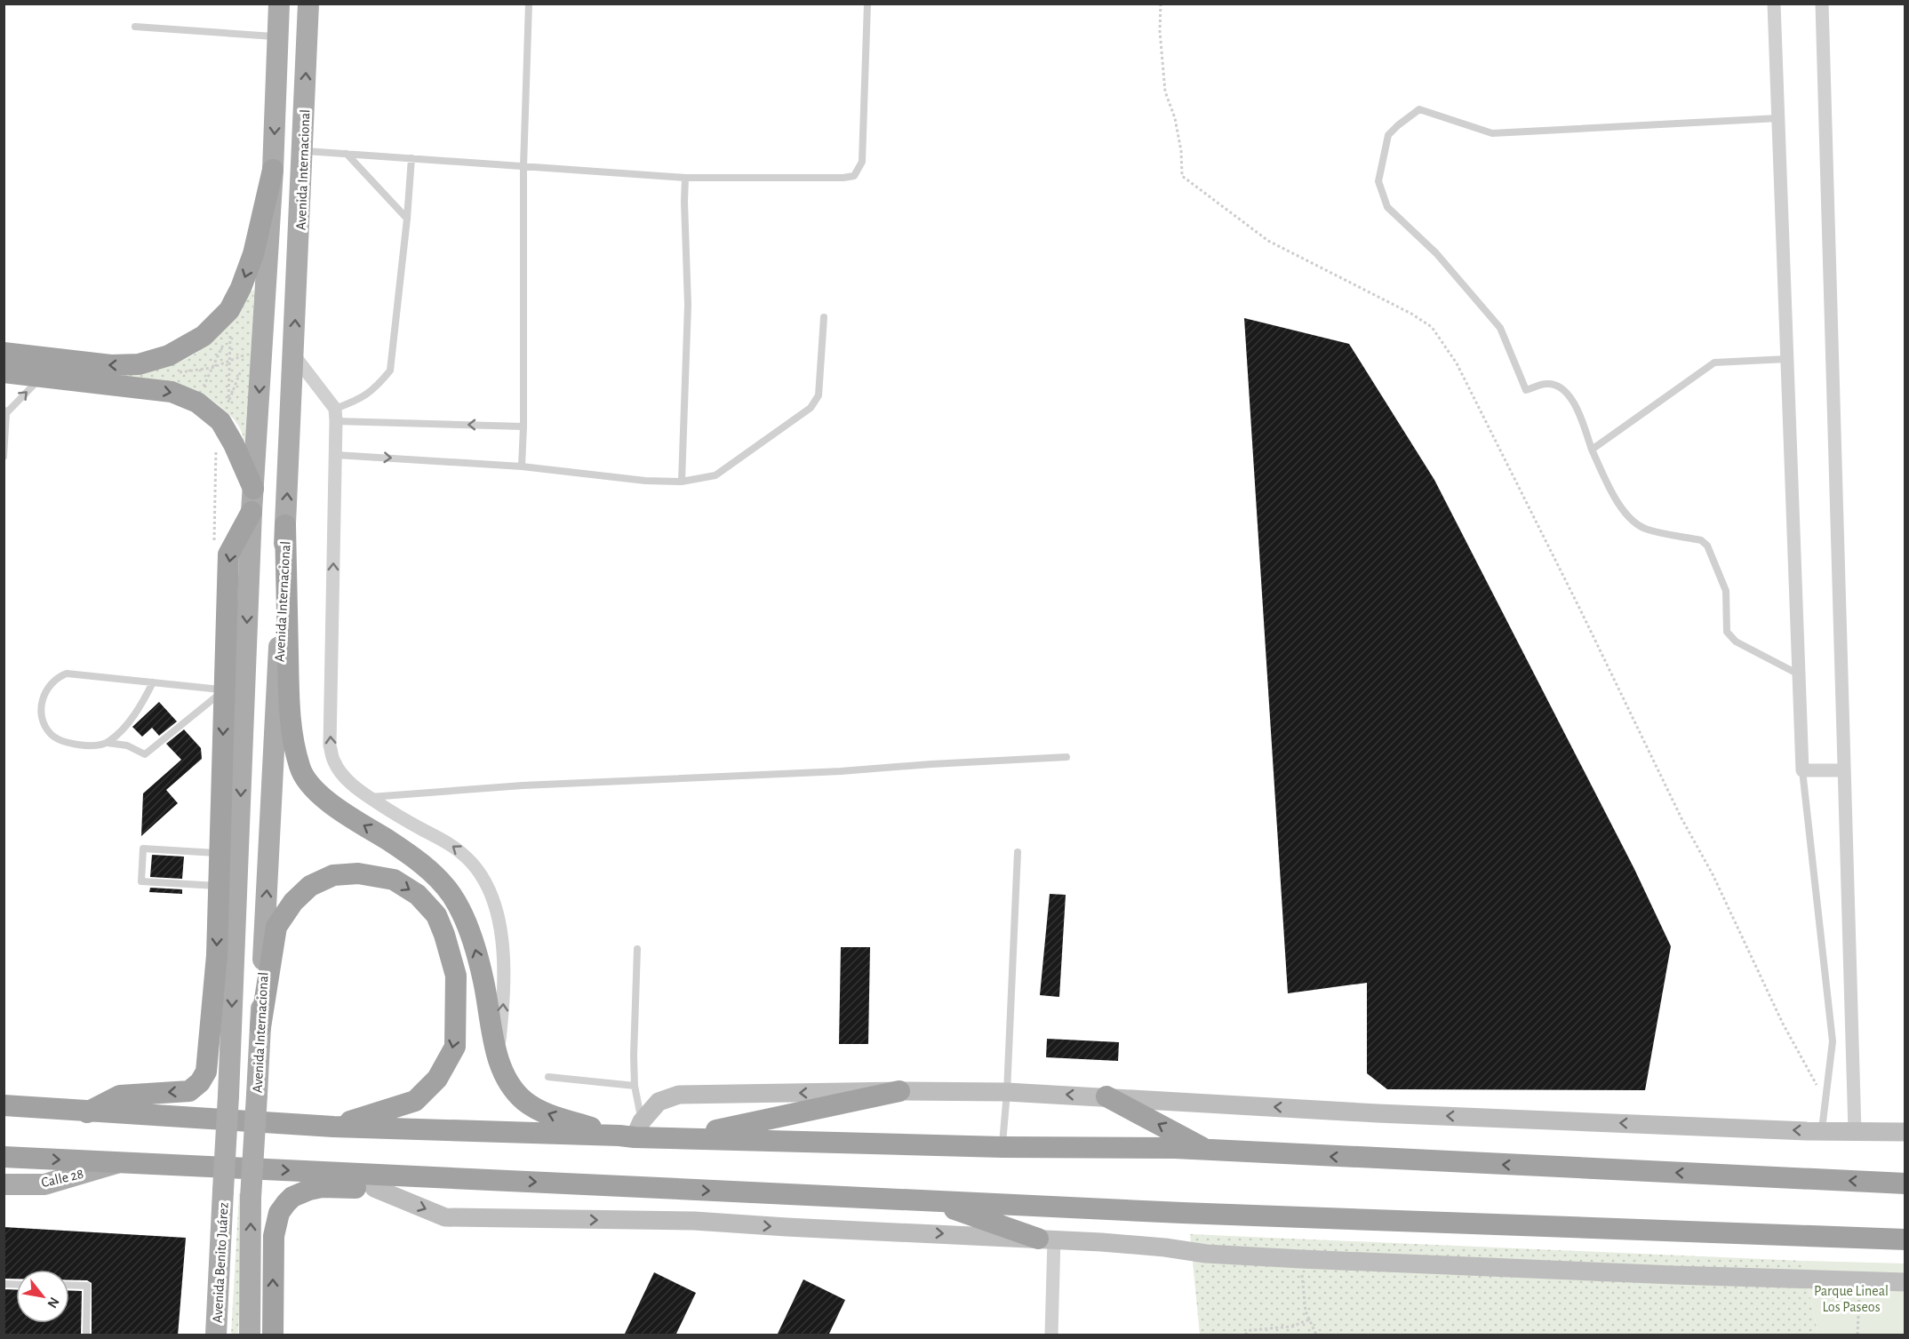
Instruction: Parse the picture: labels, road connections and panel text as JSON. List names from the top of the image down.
{
  "streets": {
    "main road": ["Avenida Internacional", "Calle 28", "Avenida Benito Juárez"]
  },
  "crossings": [
    ["Avenida Internacional", "Avenida Benito Juárez"]
  ],
  "parks": ["Parque Lineal Los Paseos"],
  "north": "bottom right"
}
